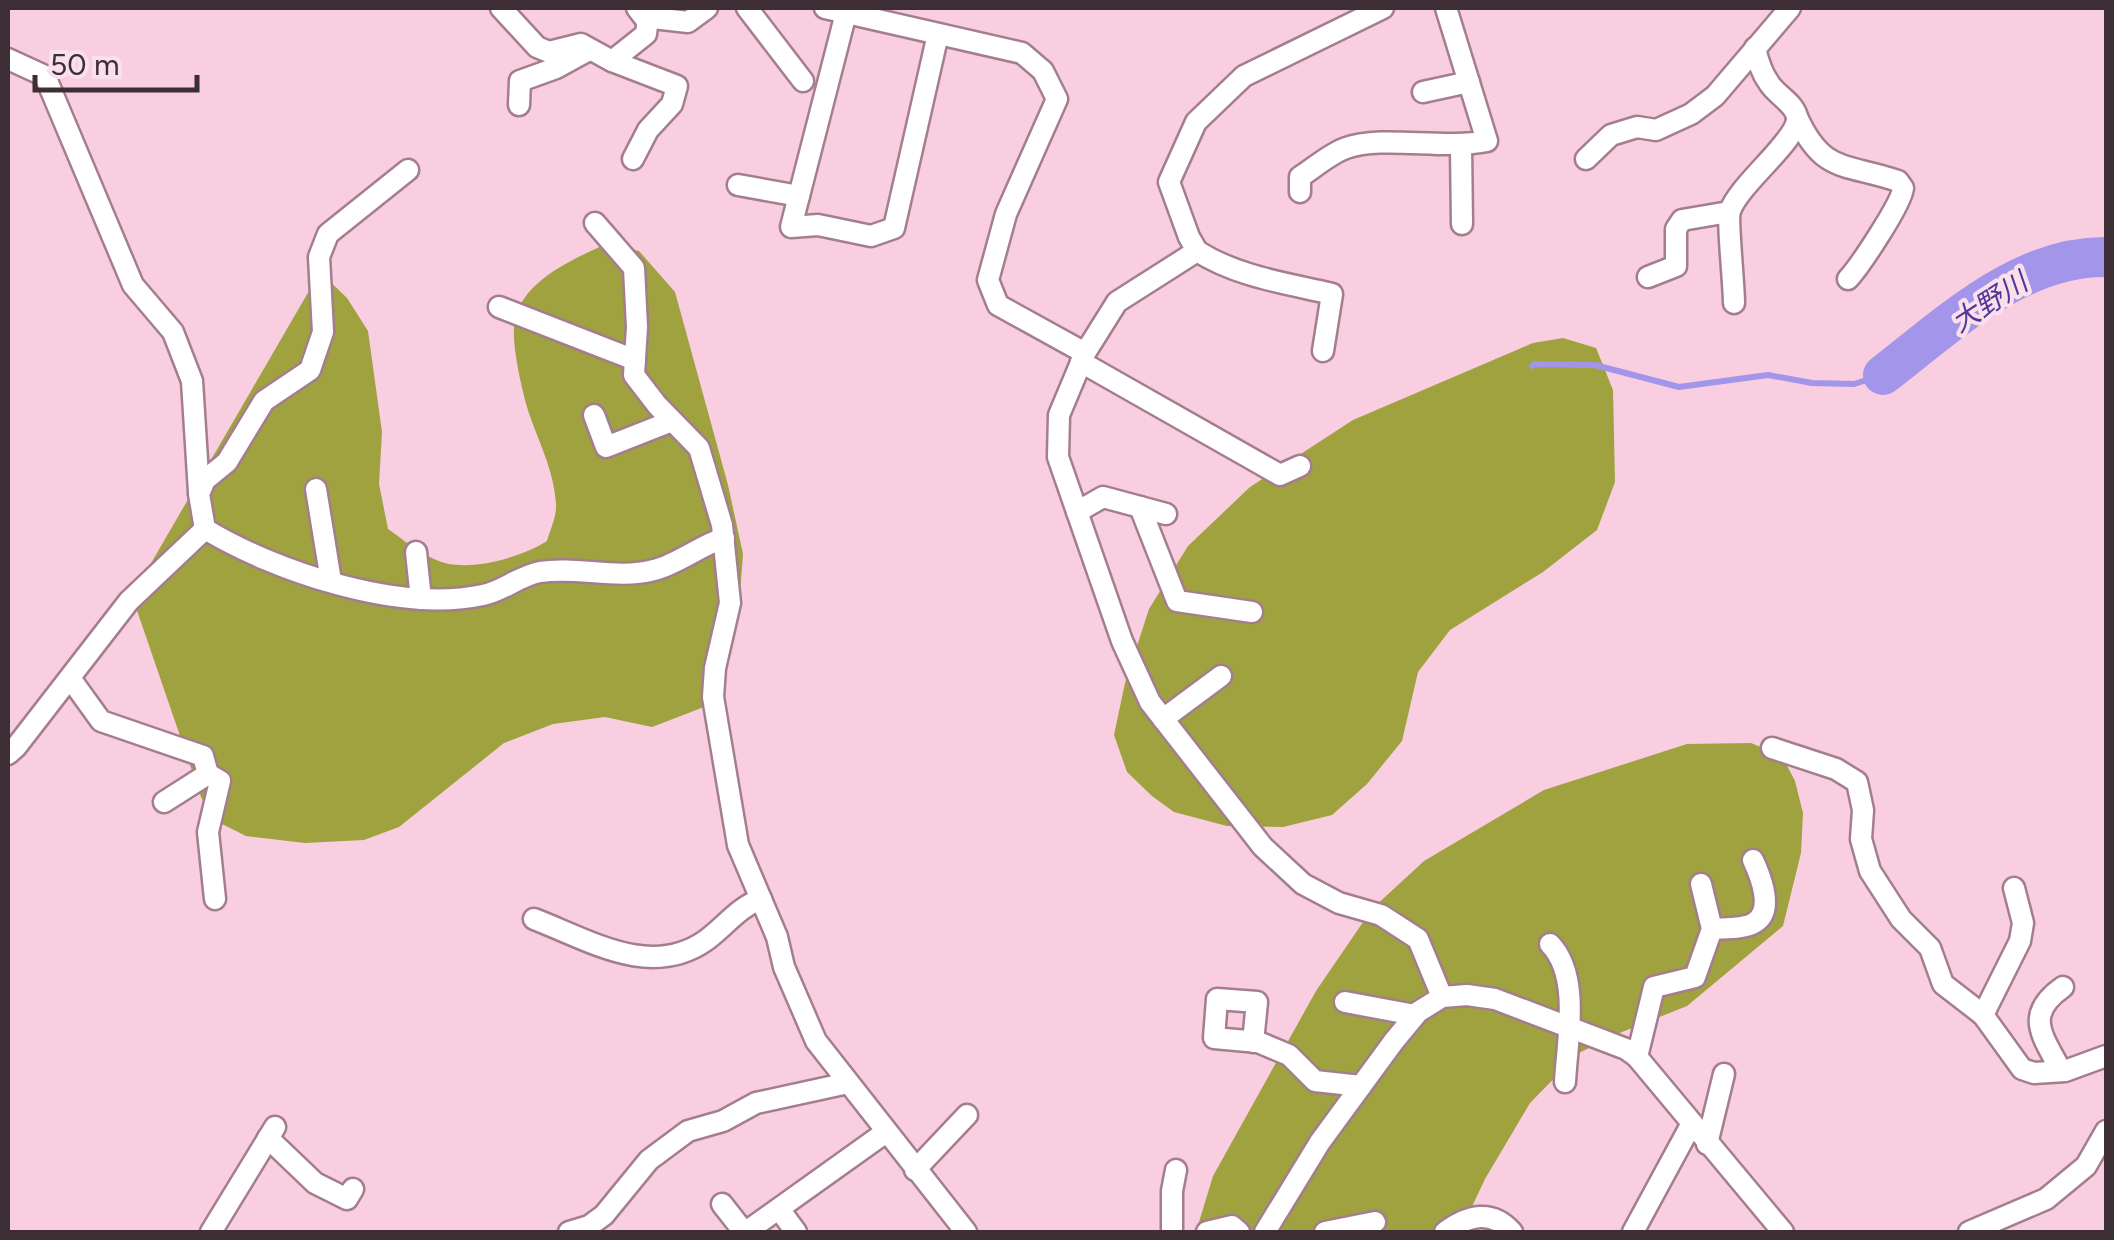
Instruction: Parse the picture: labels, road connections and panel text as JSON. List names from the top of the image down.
{
  "water": ["大野川"],
  "scale_bar": "50 m"
}
